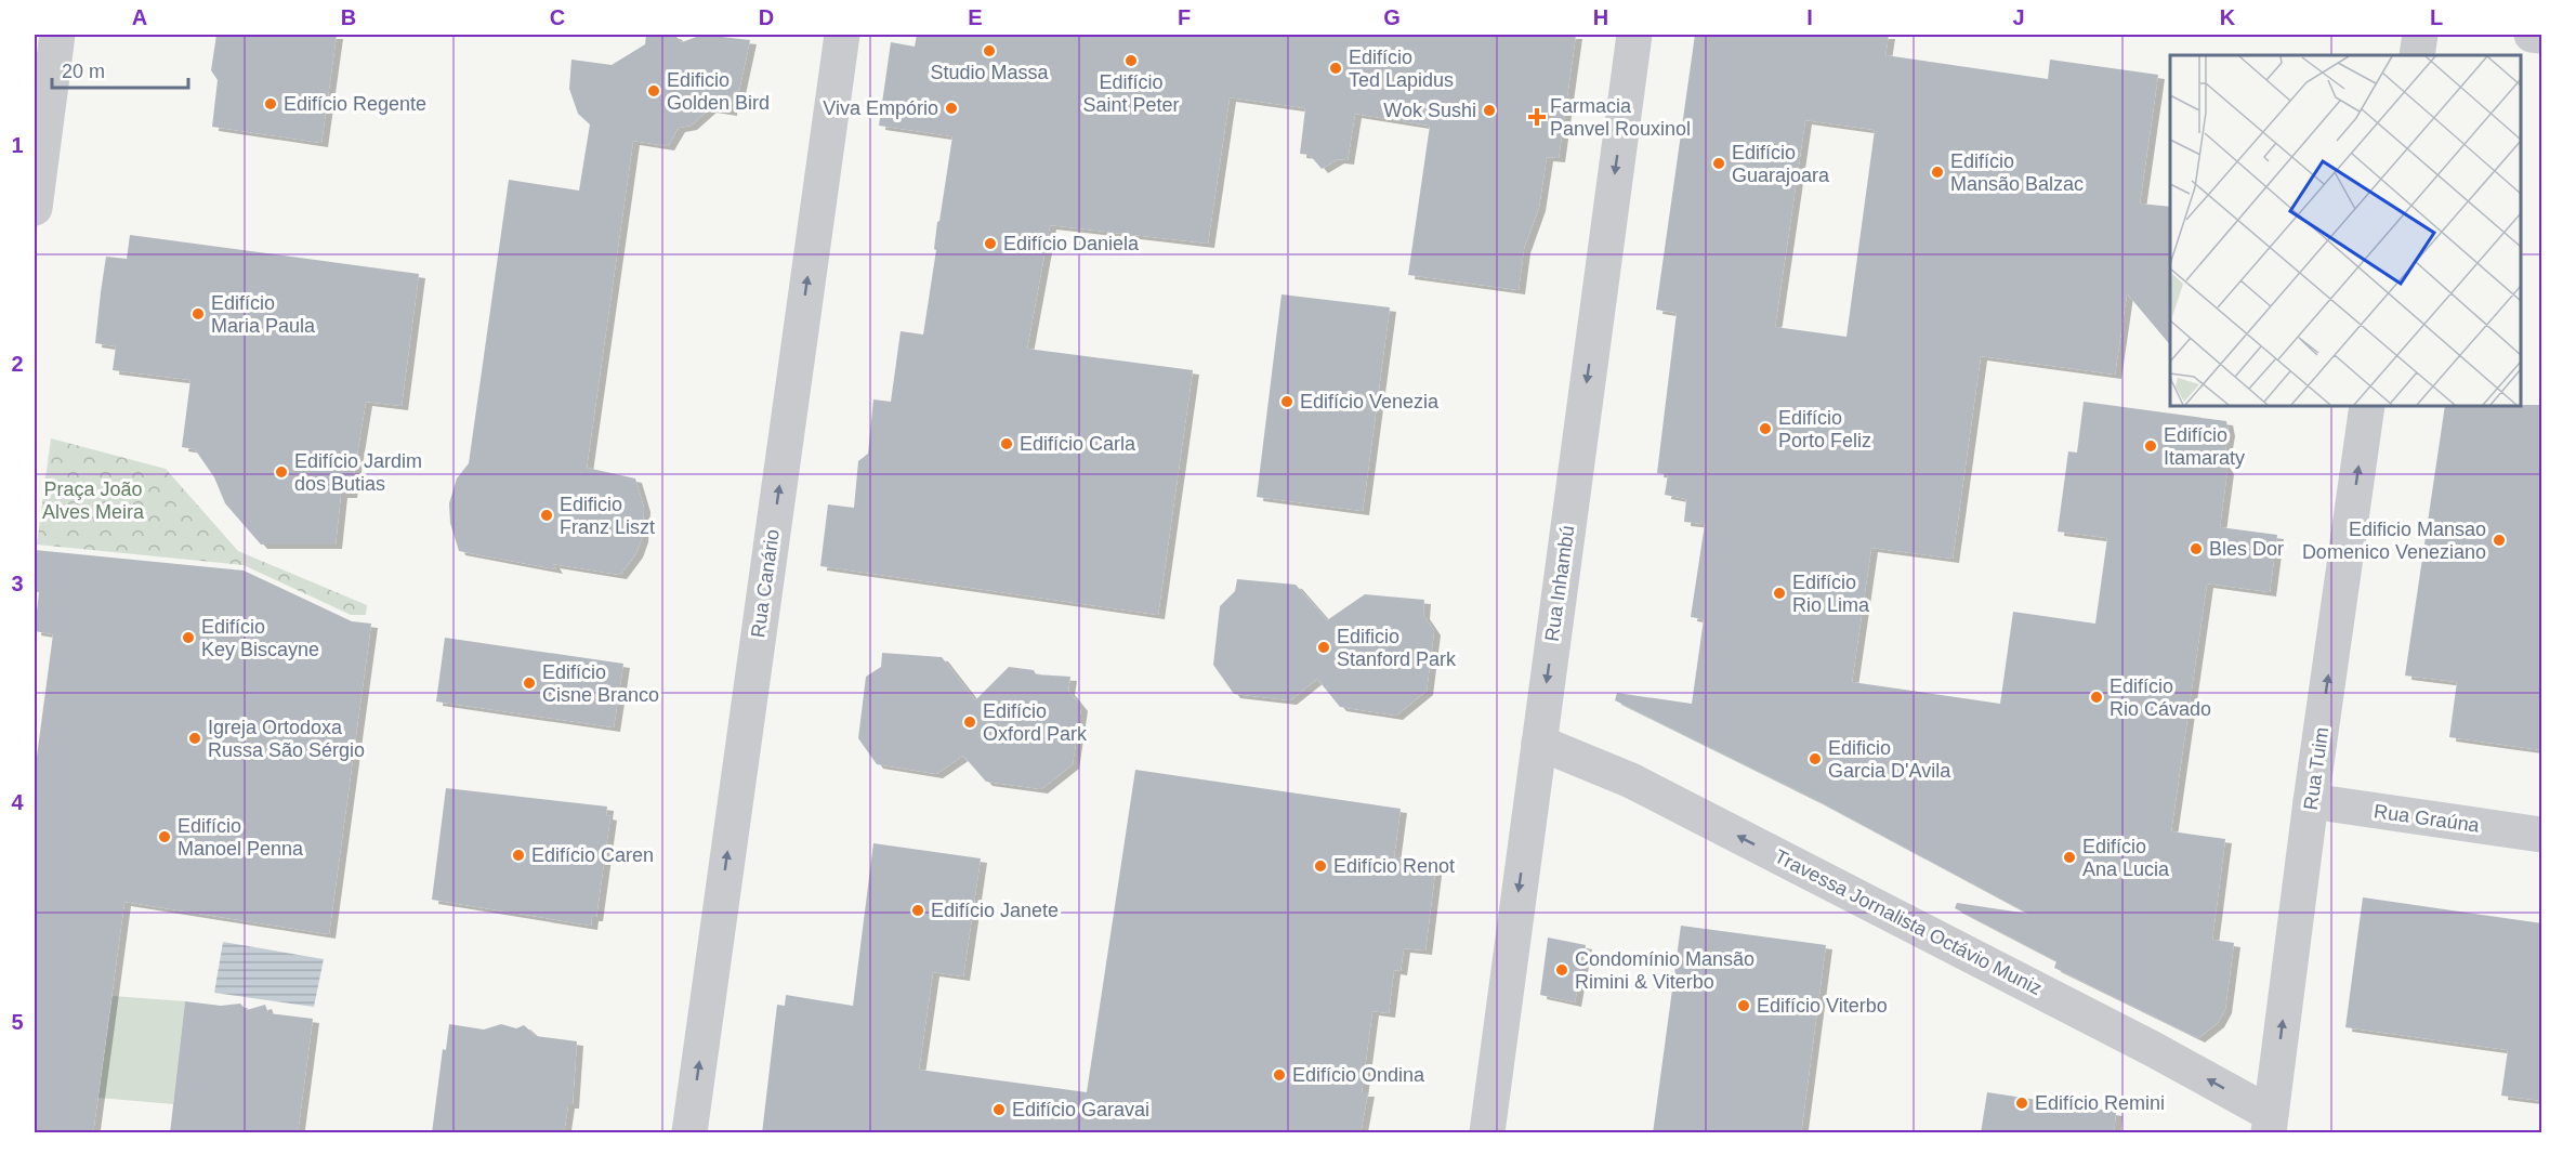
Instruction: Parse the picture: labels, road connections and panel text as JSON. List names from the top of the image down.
{
  "streets": {
    "street": [
      "Rua Canário",
      "Rua Inhambú",
      "Rua Tuim",
      "Rua Graúna",
      "Travessa Jornalista Octávio Muniz"
    ]
  },
  "crossings": [
    ["Rua Inhambú", "Travessa Jornalista Octávio Muniz"],
    ["Rua Tuim", "Rua Graúna"],
    ["Rua Tuim", "Travessa Jornalista Octávio Muniz"]
  ],
  "one_way": [
    "Rua Canário",
    "Rua Inhambú",
    "Rua Tuim",
    "Travessa Jornalista Octávio Muniz"
  ],
  "parks": ["Praça João Alves Meira"],
  "places": {
    "other": [
      "Studio Massa",
      "Edifício Saint Peter",
      "Edifício Ted Lapidus",
      "Edificio Golden Bird",
      "Edifício Regente",
      "Viva Empório",
      "Wok Sushi",
      "Edifício Guarajoara",
      "Edifício Mansão Balzac",
      "Edifício Daniela",
      "Edifício Maria Paula",
      "Edifício Venezia",
      "Edifício Porto Feliz",
      "Edifício Carla",
      "Edifício Itamaraty",
      "Edifício Jardim dos Butias",
      "Edificio Franz Liszt",
      "Edificio Mansao Domenico Veneziano",
      "Bles Dor",
      "Edifício Rio Lima",
      "Edifício Key Biscayne",
      "Edificio Stanford Park",
      "Edifício Cisne Branco",
      "Edifício Rio Cávado",
      "Edifício Oxford Park",
      "Igreja Ortodoxa Russa São Sérgio",
      "Edificio Garcia D'Avila",
      "Edifício Manoel Penna",
      "Edifício Caren",
      "Edifício Ana Lucia",
      "Edifício Renot",
      "Edifício Janete",
      "Condomínio Mansão Rimini & Viterbo",
      "Edifício Viterbo",
      "Edifício Ondina",
      "Edifício Remini",
      "Edifício Garavai"
    ],
    "health": ["Farmacia Panvel Rouxinol"]
  },
  "scale_bar": "20 m",
  "grid": {
    "columns": [
      "A",
      "B",
      "C",
      "D",
      "E",
      "F",
      "G",
      "H",
      "I",
      "J",
      "K",
      "L"
    ],
    "rows": [
      "1",
      "2",
      "3",
      "4",
      "5"
    ]
  }
}
